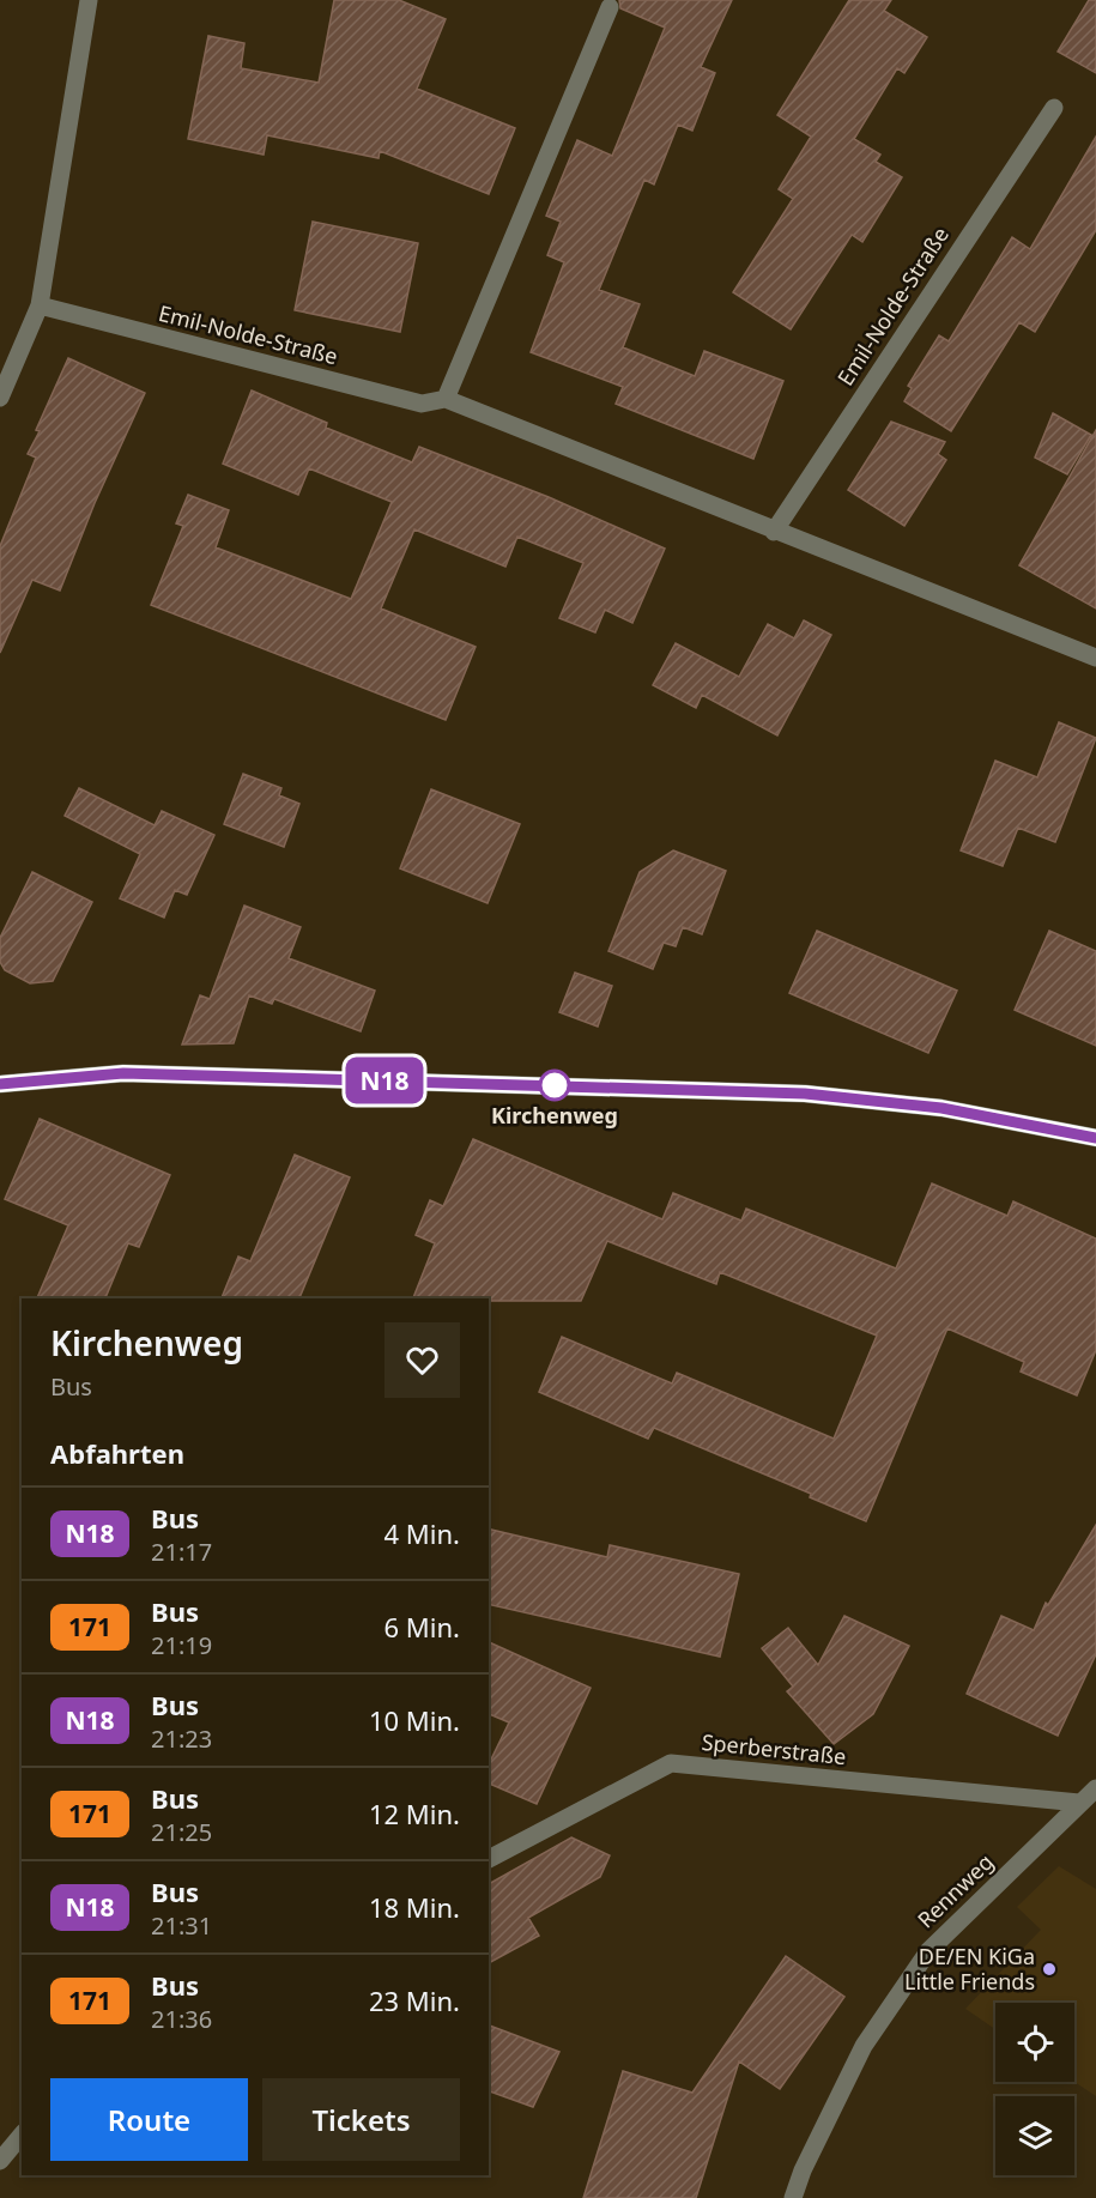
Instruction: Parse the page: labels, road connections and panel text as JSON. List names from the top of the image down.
{
  "streets": {
    "street": ["Emil-Nolde-Straße", "Sperberstraße", "Rennweg"]
  },
  "crossings": [
    ["Sperberstraße", "Rennweg"]
  ],
  "places": ["Kirchenweg", "DE/EN KiGa Little Friends"],
  "lines": ["bus line N18"],
  "page": {
    "on_map": "N18",
    "heading": [
      ["Kirchenweg", "Bus"],
      "Abfahrten"
    ],
    "list": [
      {
        "mark": "N18",
        "name": "Bus",
        "note": "21:17",
        "value": "4 Min."
      },
      {
        "mark": "171",
        "name": "Bus",
        "note": "21:19",
        "value": "6 Min."
      },
      {
        "mark": "N18",
        "name": "Bus",
        "note": "21:23",
        "value": "10 Min."
      },
      {
        "mark": "171",
        "name": "Bus",
        "note": "21:25",
        "value": "12 Min."
      },
      {
        "mark": "N18",
        "name": "Bus",
        "note": "21:31",
        "value": "18 Min."
      },
      {
        "mark": "171",
        "name": "Bus",
        "note": "21:36",
        "value": "23 Min."
      }
    ],
    "buttons": ["Route", "Tickets"]
  }
}
